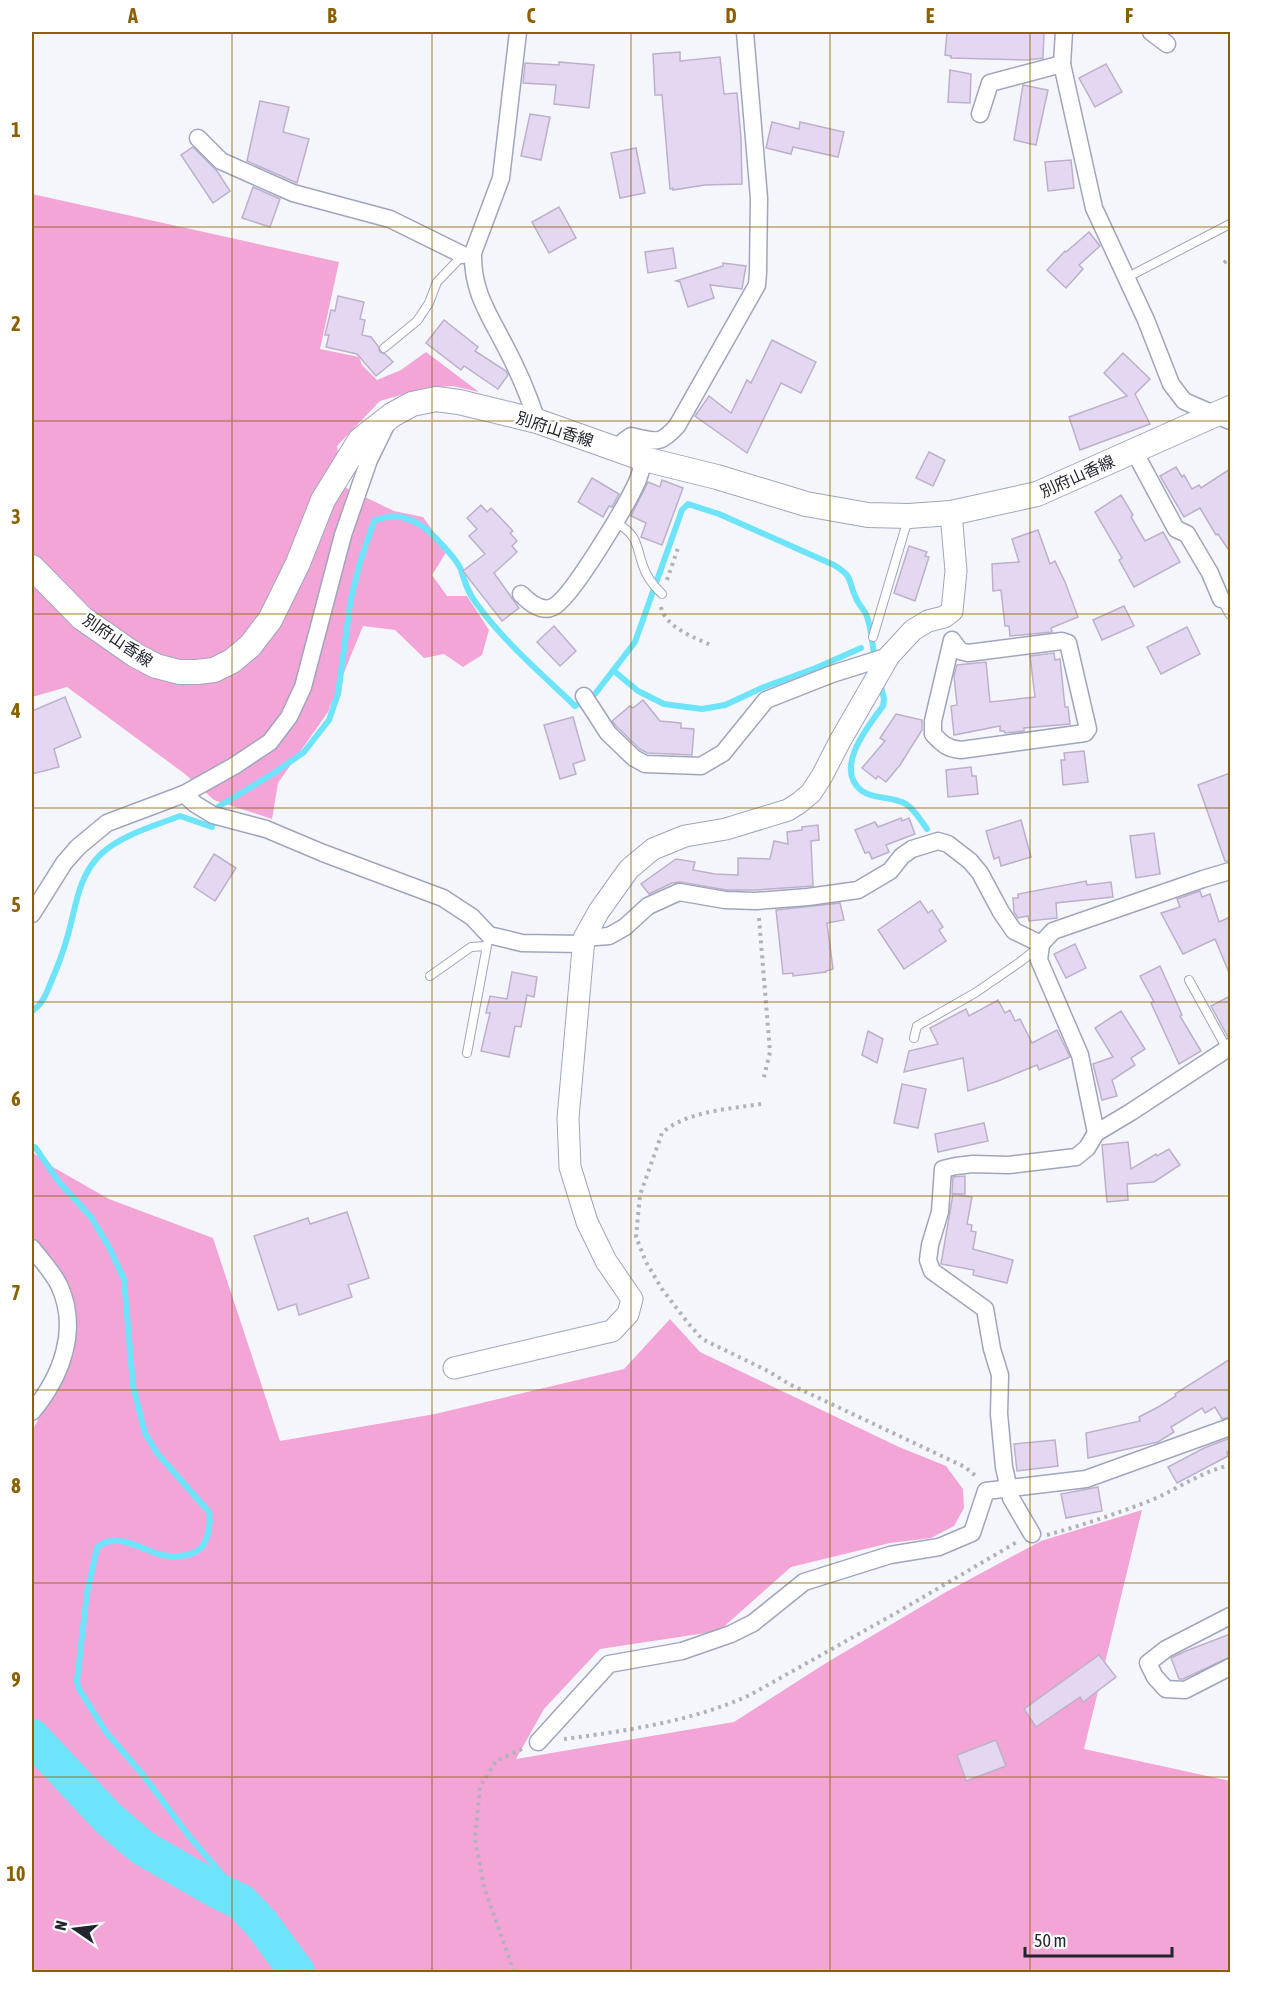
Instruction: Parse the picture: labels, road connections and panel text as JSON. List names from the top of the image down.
{
  "streets": {
    "main road": ["別府山香線"]
  },
  "scale_bar": "50 m",
  "north": "left",
  "grid": {
    "columns": [
      "A",
      "B",
      "C",
      "D",
      "E",
      "F"
    ],
    "rows": [
      "1",
      "2",
      "3",
      "4",
      "5",
      "6",
      "7",
      "8",
      "9",
      "10"
    ]
  }
}
